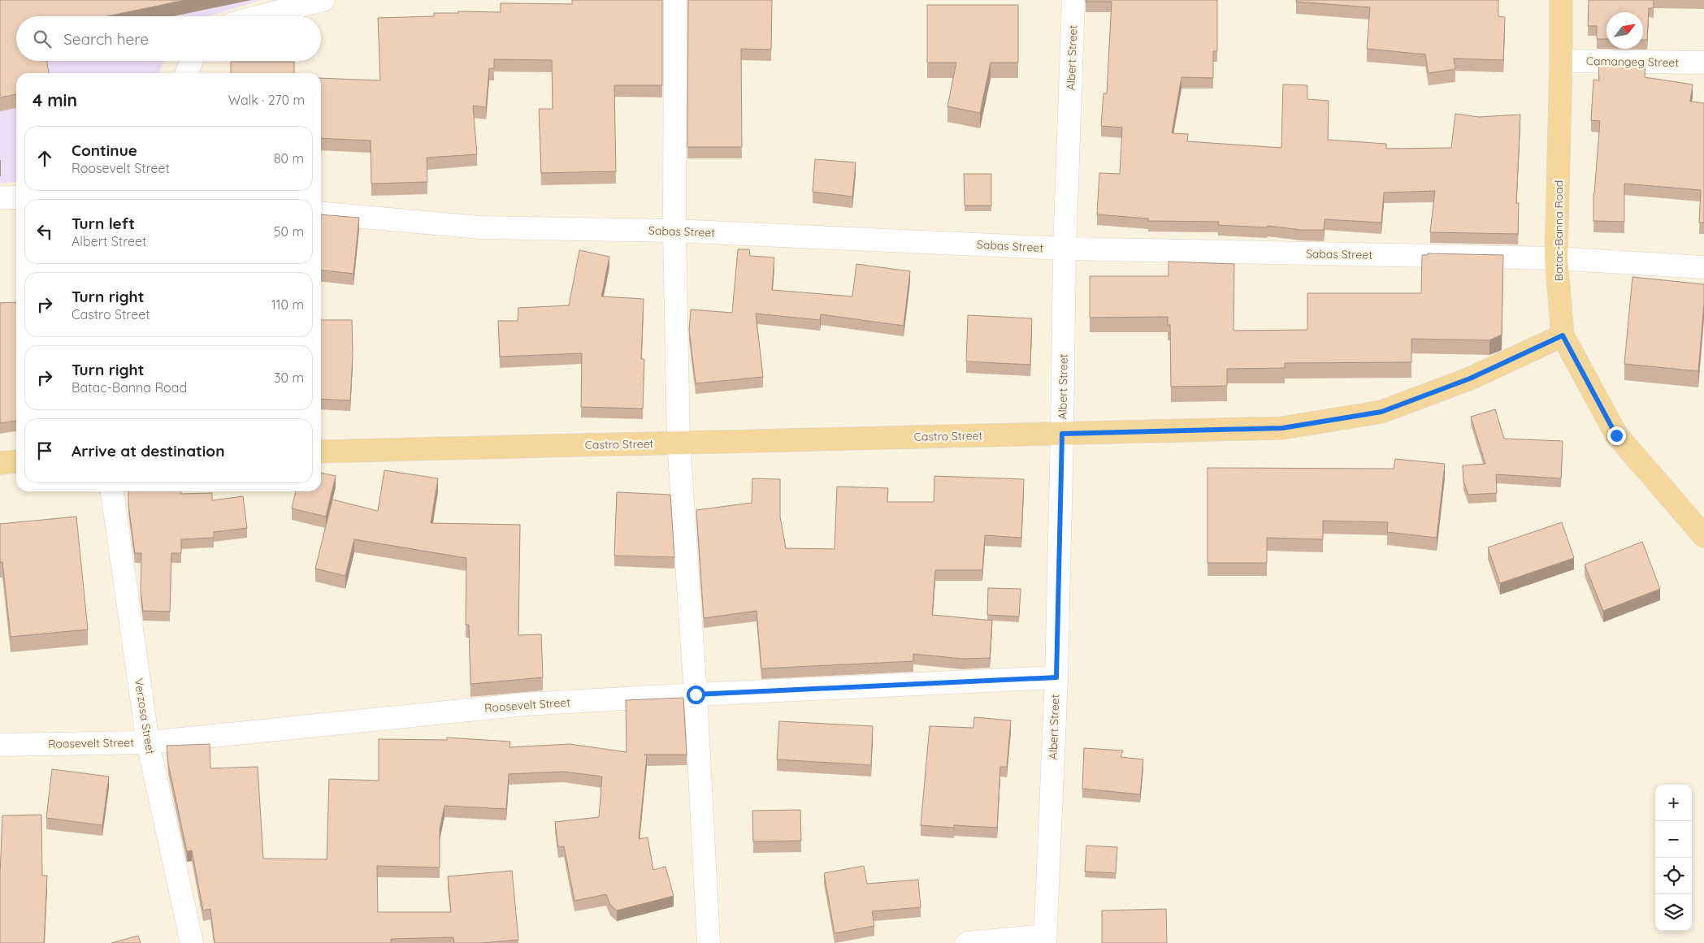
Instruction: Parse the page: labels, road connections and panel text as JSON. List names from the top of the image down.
{
  "streets": {
    "main road": ["Batac-Banna Road", "Castro Street"],
    "street": [
      "Albert Street",
      "Camangeg Street",
      "Sabas Street",
      "Roosevelt Street",
      "Verzosa Street"
    ]
  },
  "crossings": [
    ["Albert Street", "Sabas Street"],
    ["Albert Street", "Castro Street"],
    ["Albert Street", "Roosevelt Street"],
    ["Camangeg Street", "Batac-Banna Road"],
    ["Batac-Banna Road", "Sabas Street"],
    ["Batac-Banna Road", "Castro Street"],
    ["Roosevelt Street", "Verzosa Street"]
  ],
  "north": "top right",
  "page": {
    "search": "Search here",
    "heading": ["4 min", "Walk · 270 m"],
    "list": [
      ["Continue", "Roosevelt Street", "80 m"],
      ["Turn left", "Albert Street", "50 m"],
      ["Turn right", "Castro Street", "110 m"],
      ["Turn right", "Batac-Banna Road", "30 m"],
      "Arrive at destination"
    ],
    "map_buttons": ["+", "−"]
  }
}
